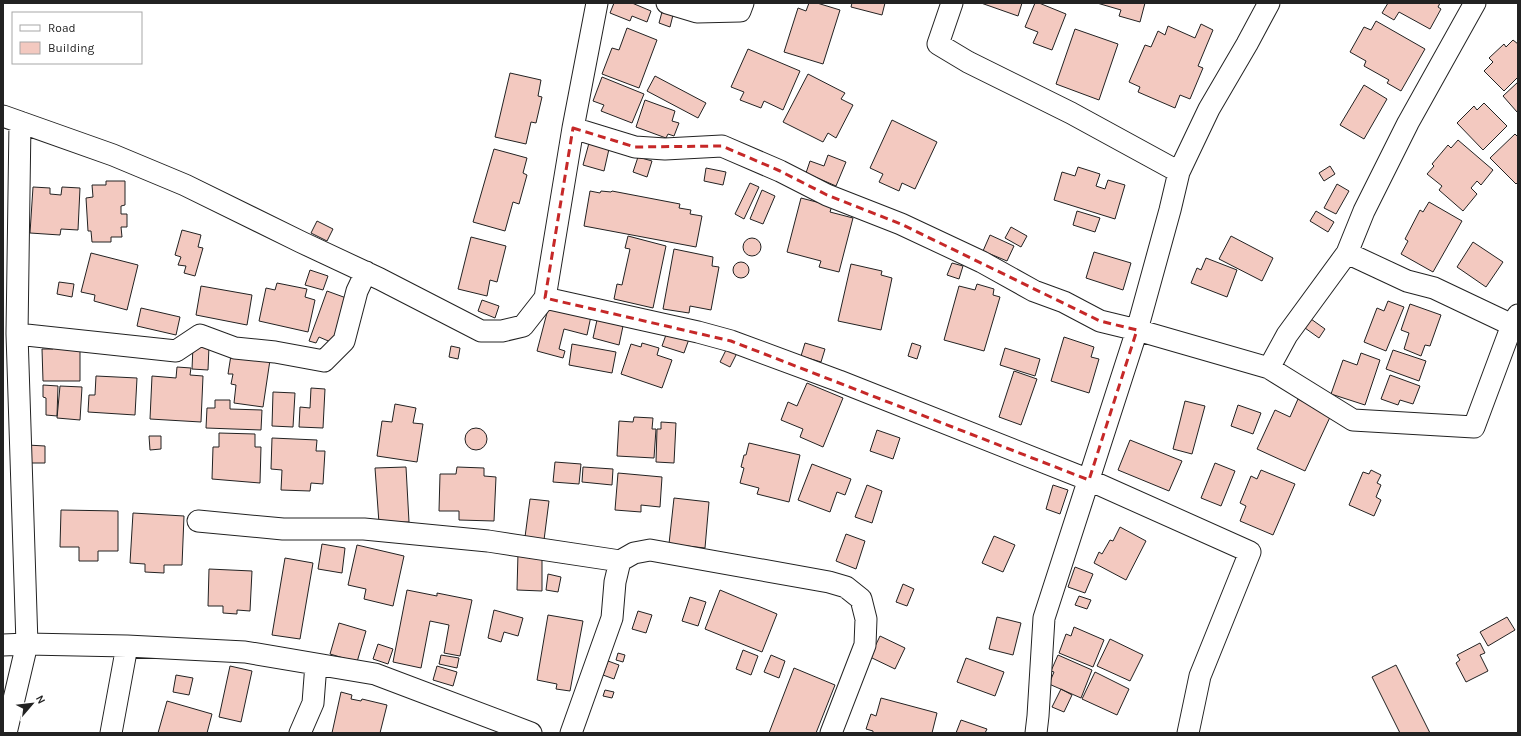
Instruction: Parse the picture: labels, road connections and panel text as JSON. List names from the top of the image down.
{
  "legend": ["Road", "Building"],
  "north": "top right"
}
